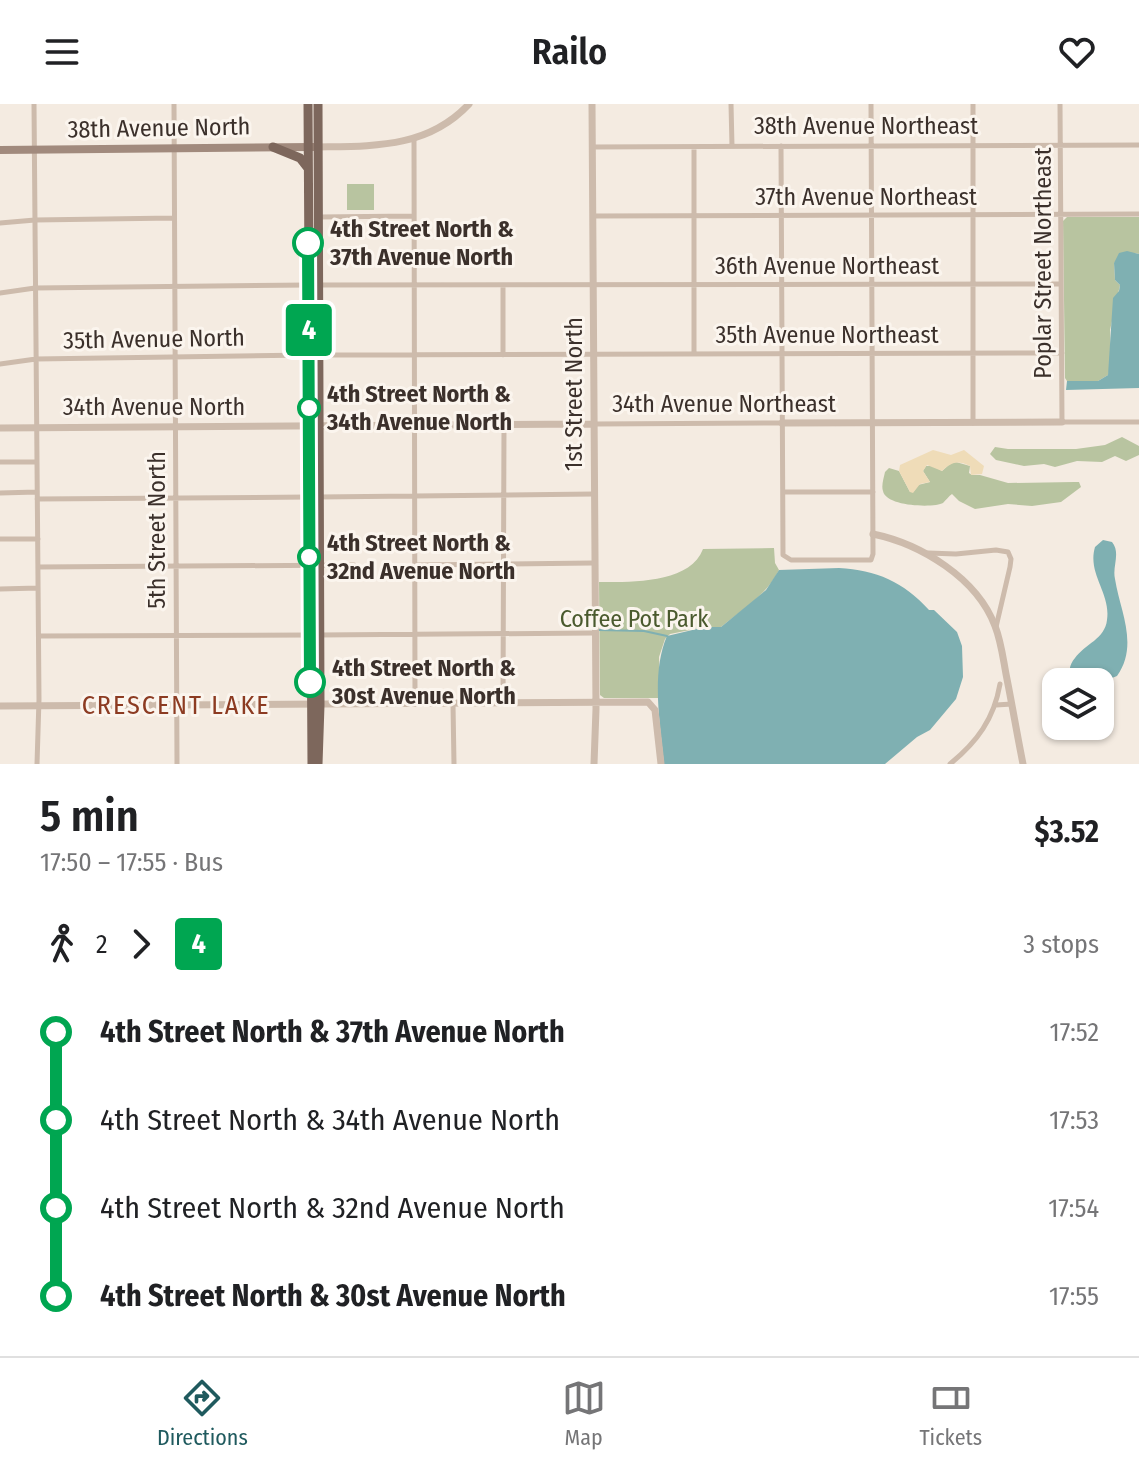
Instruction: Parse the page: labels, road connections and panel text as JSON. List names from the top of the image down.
{
  "streets": {
    "main road": ["38th Avenue North"],
    "street": [
      "38th Avenue Northeast",
      "37th Avenue Northeast",
      "Poplar Street Northeast",
      "36th Avenue Northeast",
      "35th Avenue Northeast",
      "35th Avenue North",
      "1st Street North",
      "34th Avenue Northeast",
      "34th Avenue North",
      "5th Street North"
    ]
  },
  "crossings": [
    ["38th Avenue Northeast", "Poplar Street Northeast"],
    ["38th Avenue Northeast", "1st Street North"],
    ["38th Avenue North", "5th Street North"],
    ["37th Avenue Northeast", "Poplar Street Northeast"],
    ["37th Avenue Northeast", "1st Street North"],
    ["Poplar Street Northeast", "36th Avenue Northeast"],
    ["Poplar Street Northeast", "35th Avenue Northeast"],
    ["Poplar Street Northeast", "34th Avenue Northeast"],
    ["36th Avenue Northeast", "1st Street North"],
    ["36th Avenue Northeast", "5th Street North"],
    ["35th Avenue Northeast", "35th Avenue North"],
    ["35th Avenue Northeast", "1st Street North"],
    ["35th Avenue North", "1st Street North"],
    ["35th Avenue North", "5th Street North"],
    ["1st Street North", "34th Avenue Northeast"],
    ["34th Avenue Northeast", "34th Avenue North"],
    ["34th Avenue North", "5th Street North"]
  ],
  "districts": ["CRESCENT LAKE"],
  "parks": ["Coffee Pot Park"],
  "places": [
    "4th Street North & 37th Avenue North",
    "4th Street North & 34th Avenue North",
    "4th Street North & 32nd Avenue North",
    "4th Street North & 30st Avenue North"
  ],
  "lines": ["bus line 4"],
  "page": {
    "header": "Railo",
    "on_map": "4",
    "heading": ["5 min", "17:50 – 17:55 · Bus", "$3.52"],
    "legs": ["2", "4", "3 stops"],
    "list": [
      {
        "name": "4th Street North & 37th Avenue North",
        "value": "17:52"
      },
      {
        "name": "4th Street North & 34th Avenue North",
        "value": "17:53"
      },
      {
        "name": "4th Street North & 32nd Avenue North",
        "value": "17:54"
      },
      {
        "name": "4th Street North & 30st Avenue North",
        "value": "17:55"
      }
    ],
    "tabs": ["Directions", "Map", "Tickets"]
  }
}
